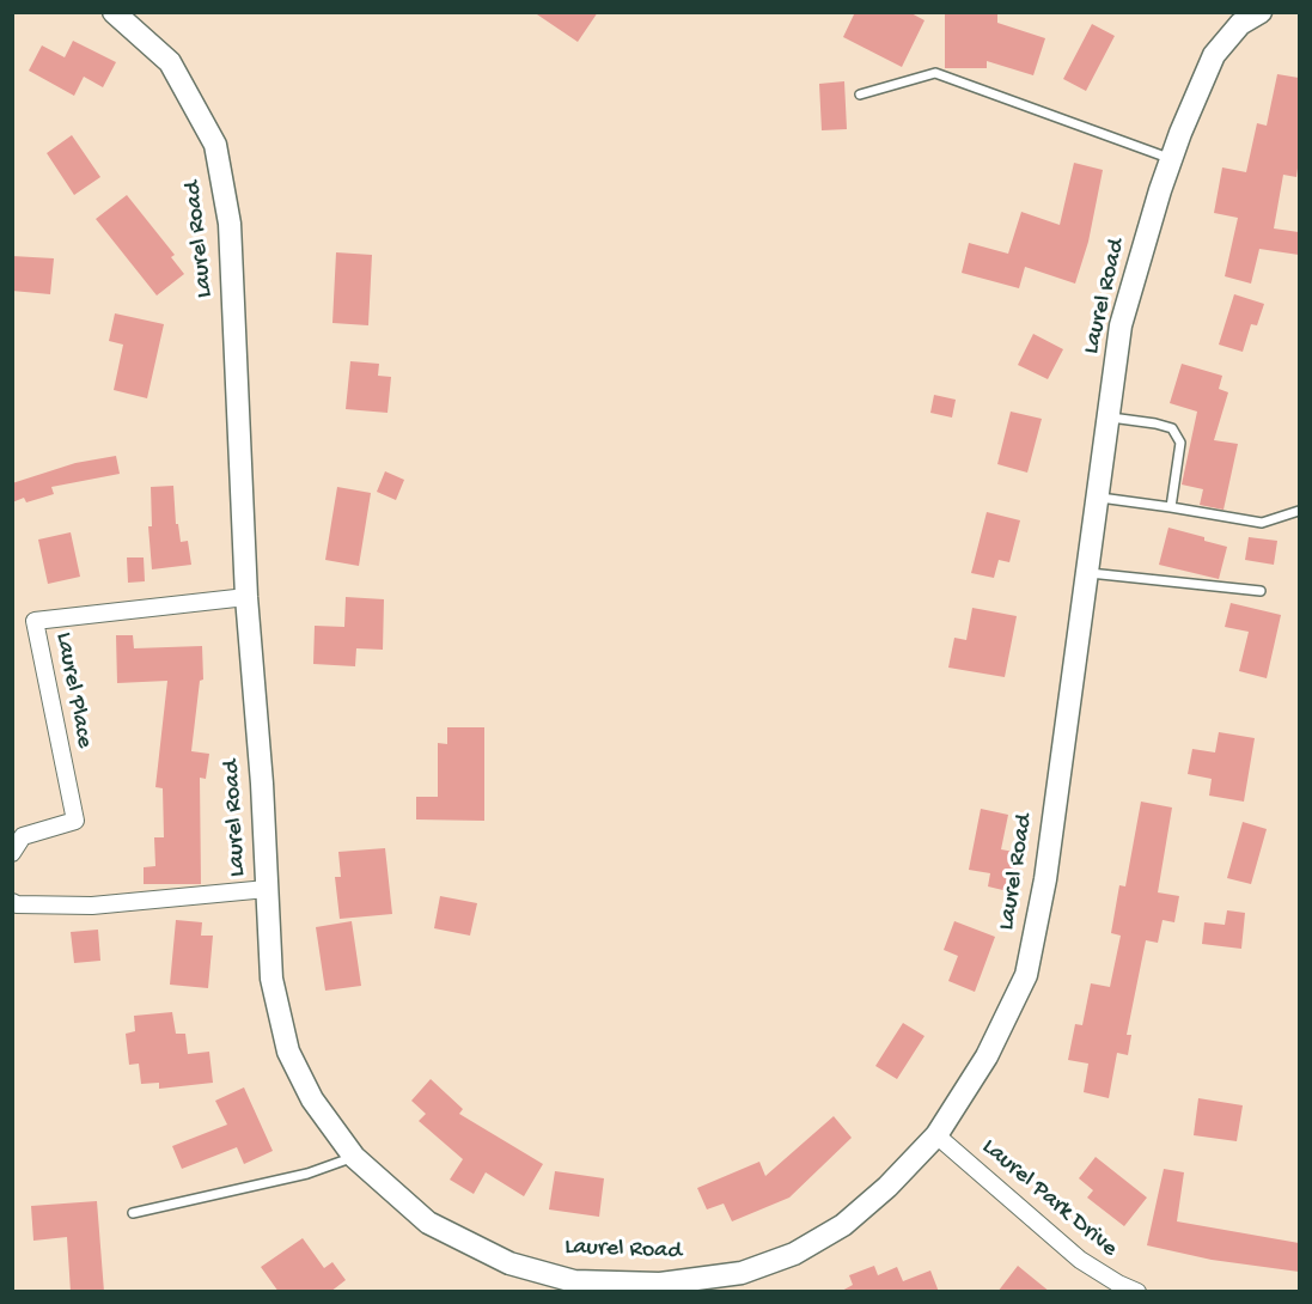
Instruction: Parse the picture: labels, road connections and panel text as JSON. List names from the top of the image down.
{
  "streets": {
    "street": ["Laurel Road", "Laurel Place", "Laurel Park Drive"]
  },
  "crossings": [
    ["Laurel Road", "Laurel Place"],
    ["Laurel Road", "Laurel Park Drive"]
  ]
}
